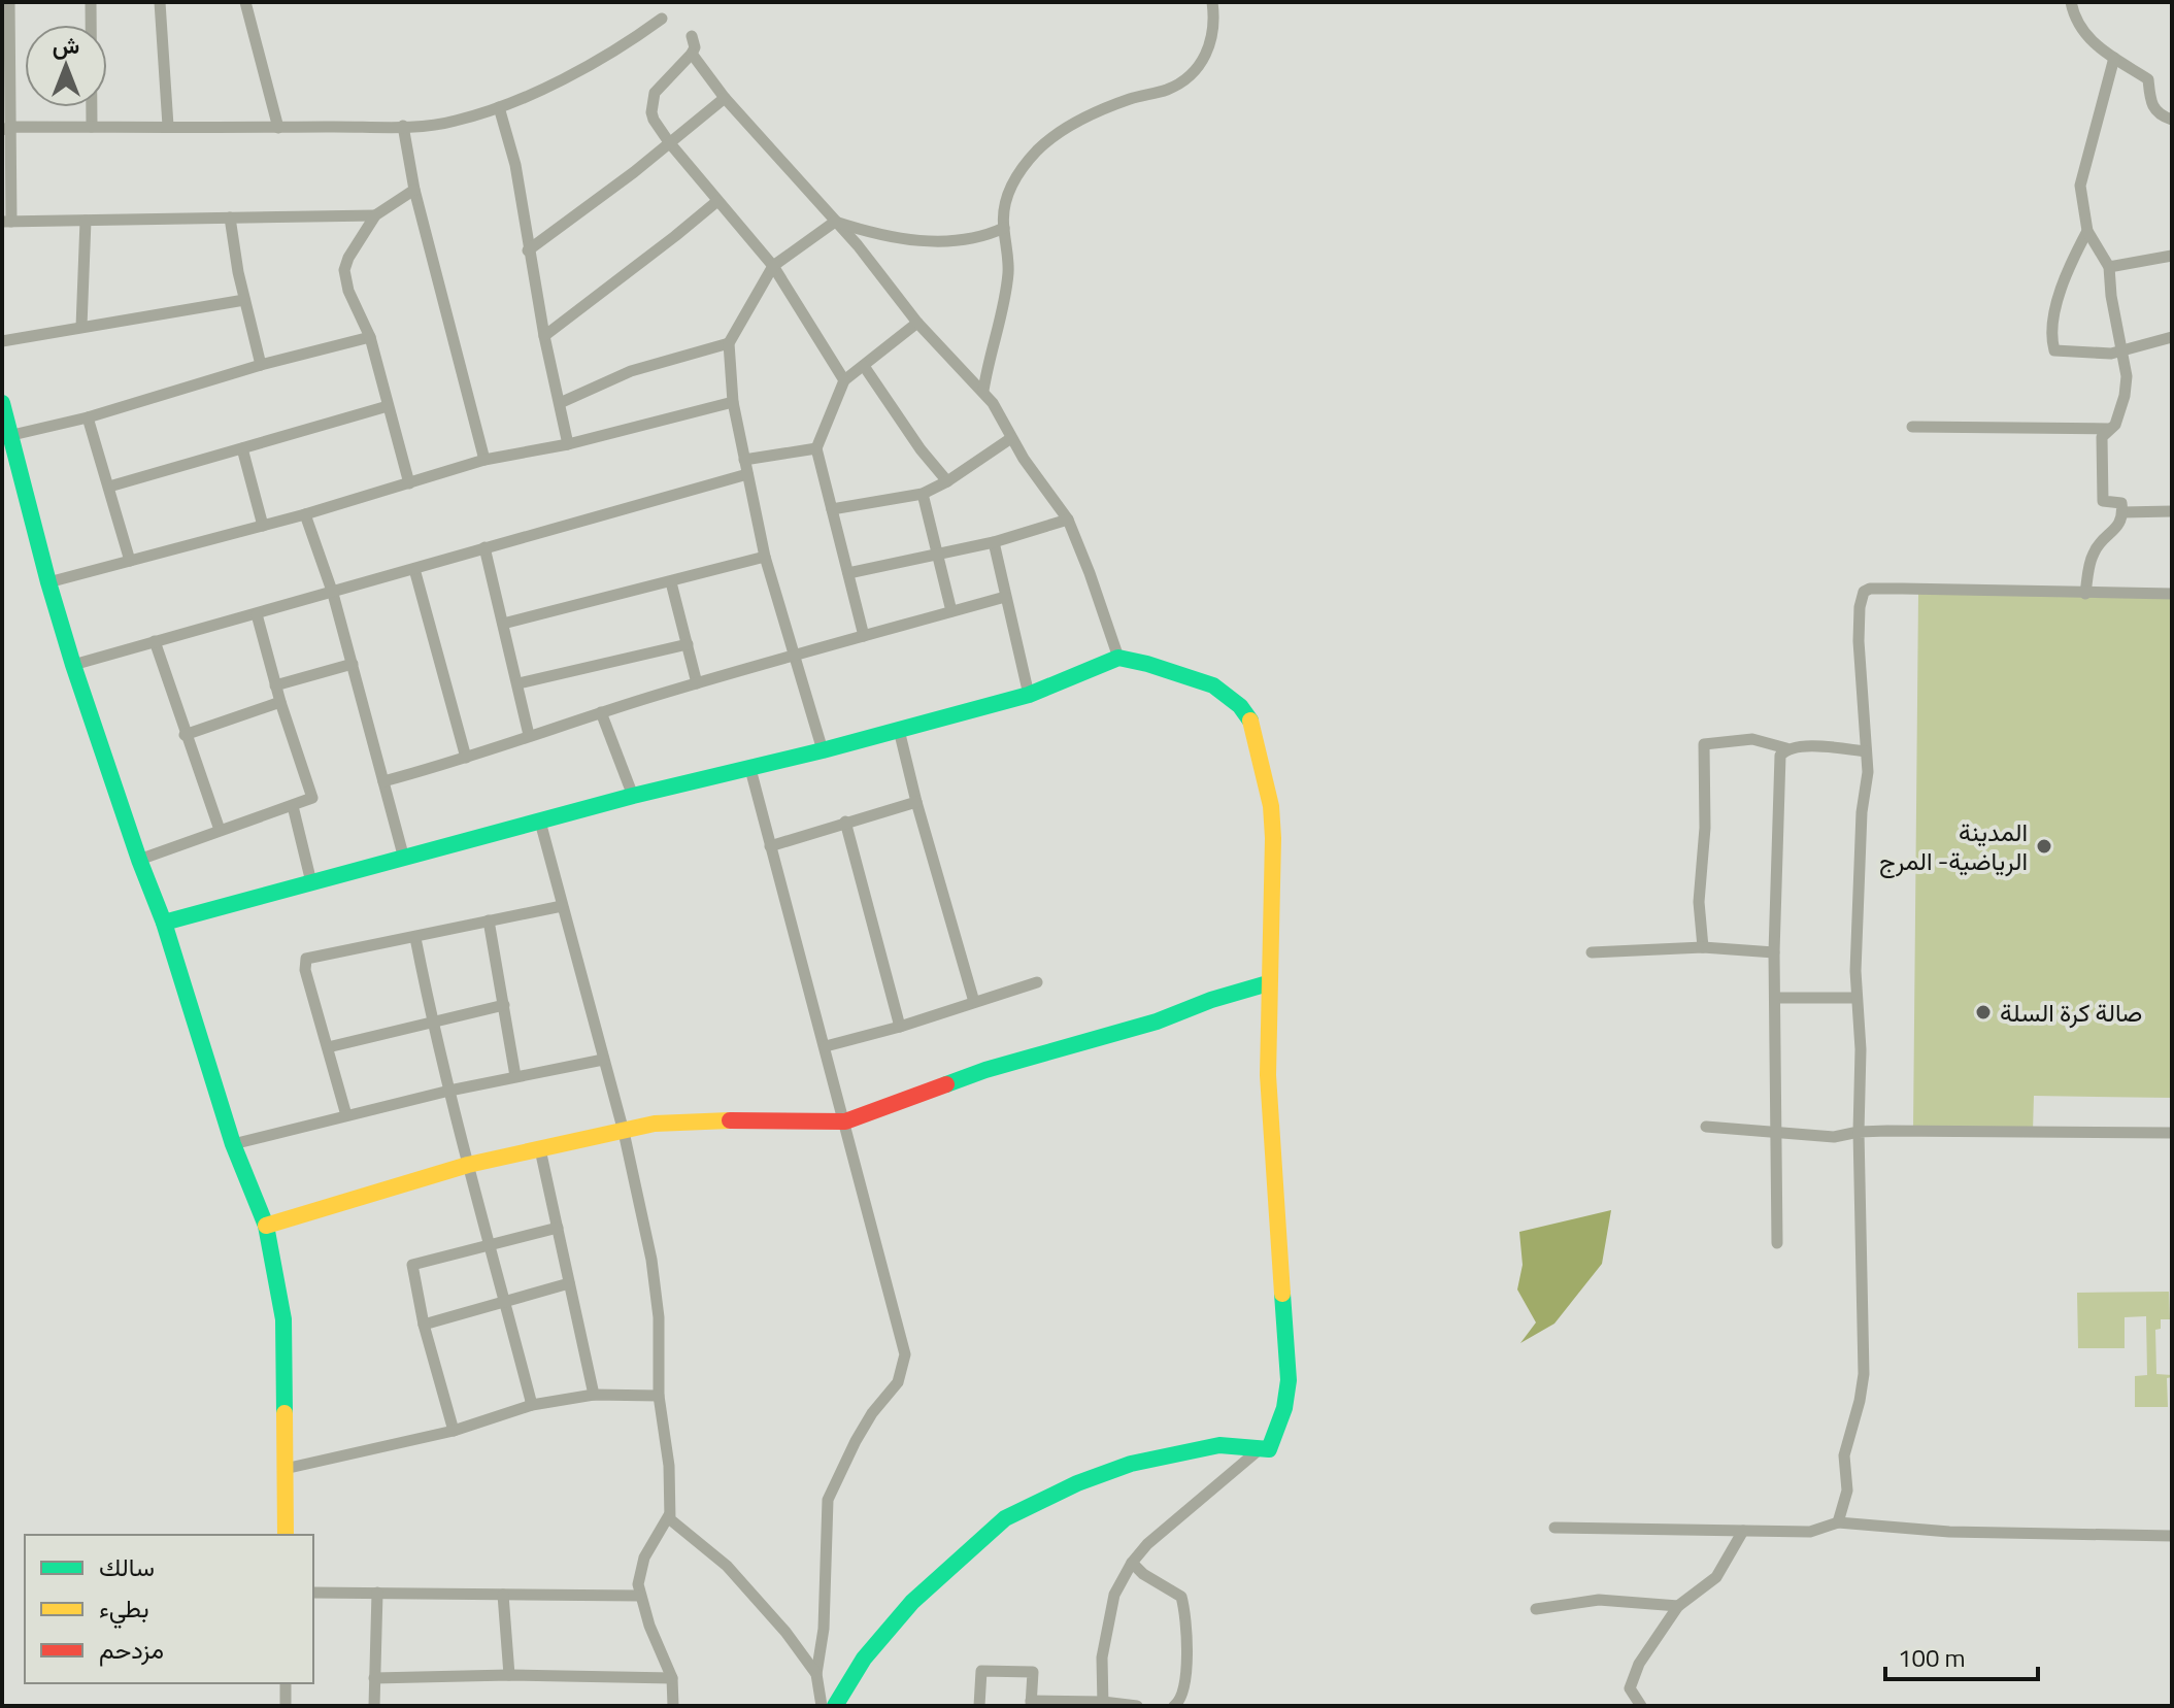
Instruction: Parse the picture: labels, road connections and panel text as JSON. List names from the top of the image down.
{
  "places": ["المدينة الرياضية- المرج", "صالة كرة السلة"],
  "legend": ["سالك", "بطيء", "مزدحم"],
  "scale_bar": "100 m",
  "north": "top"
}
